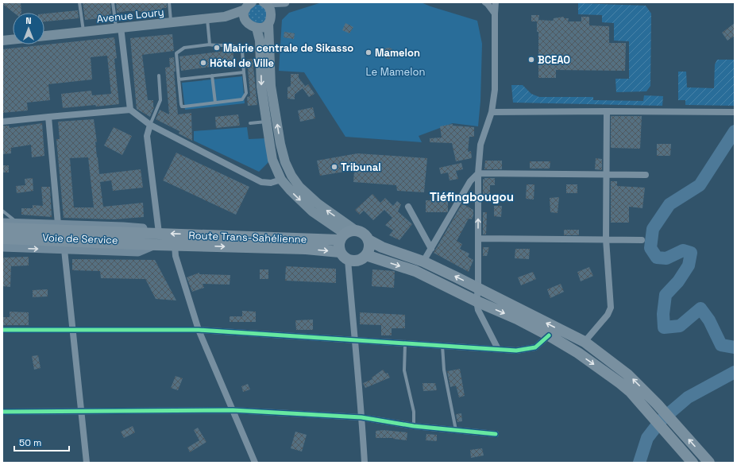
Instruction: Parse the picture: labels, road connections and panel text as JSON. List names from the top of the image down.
{
  "streets": {
    "highway": ["Route Trans-Sahélienne"],
    "main road": ["Avenue Loury", "Voie de Service"]
  },
  "crossings": [
    ["Route Trans-Sahélienne", "Voie de Service"]
  ],
  "districts": ["Tiéfingbougou"],
  "parks": ["Le Mamelon"],
  "places": [
    "Mairie centrale de Sikasso",
    "Mamelon",
    "BCEAO",
    "Hôtel de Ville",
    "Tribunal"
  ],
  "scale_bar": "50 m",
  "north": "top"
}
